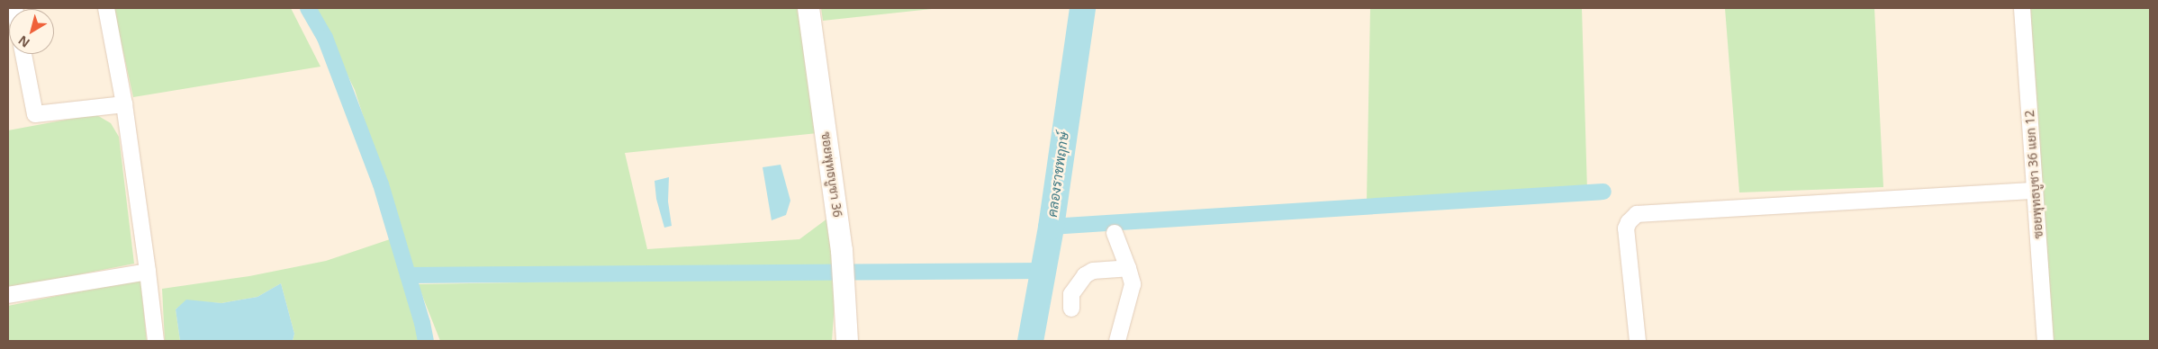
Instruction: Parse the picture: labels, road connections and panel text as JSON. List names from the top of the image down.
{
  "streets": {
    "street": ["ซอยพุทธบูชา 36", "ซอยพุทธบูชา 36 แยก 12"]
  },
  "water": ["คลองราชพฤกษ์"],
  "north": "bottom left"
}
